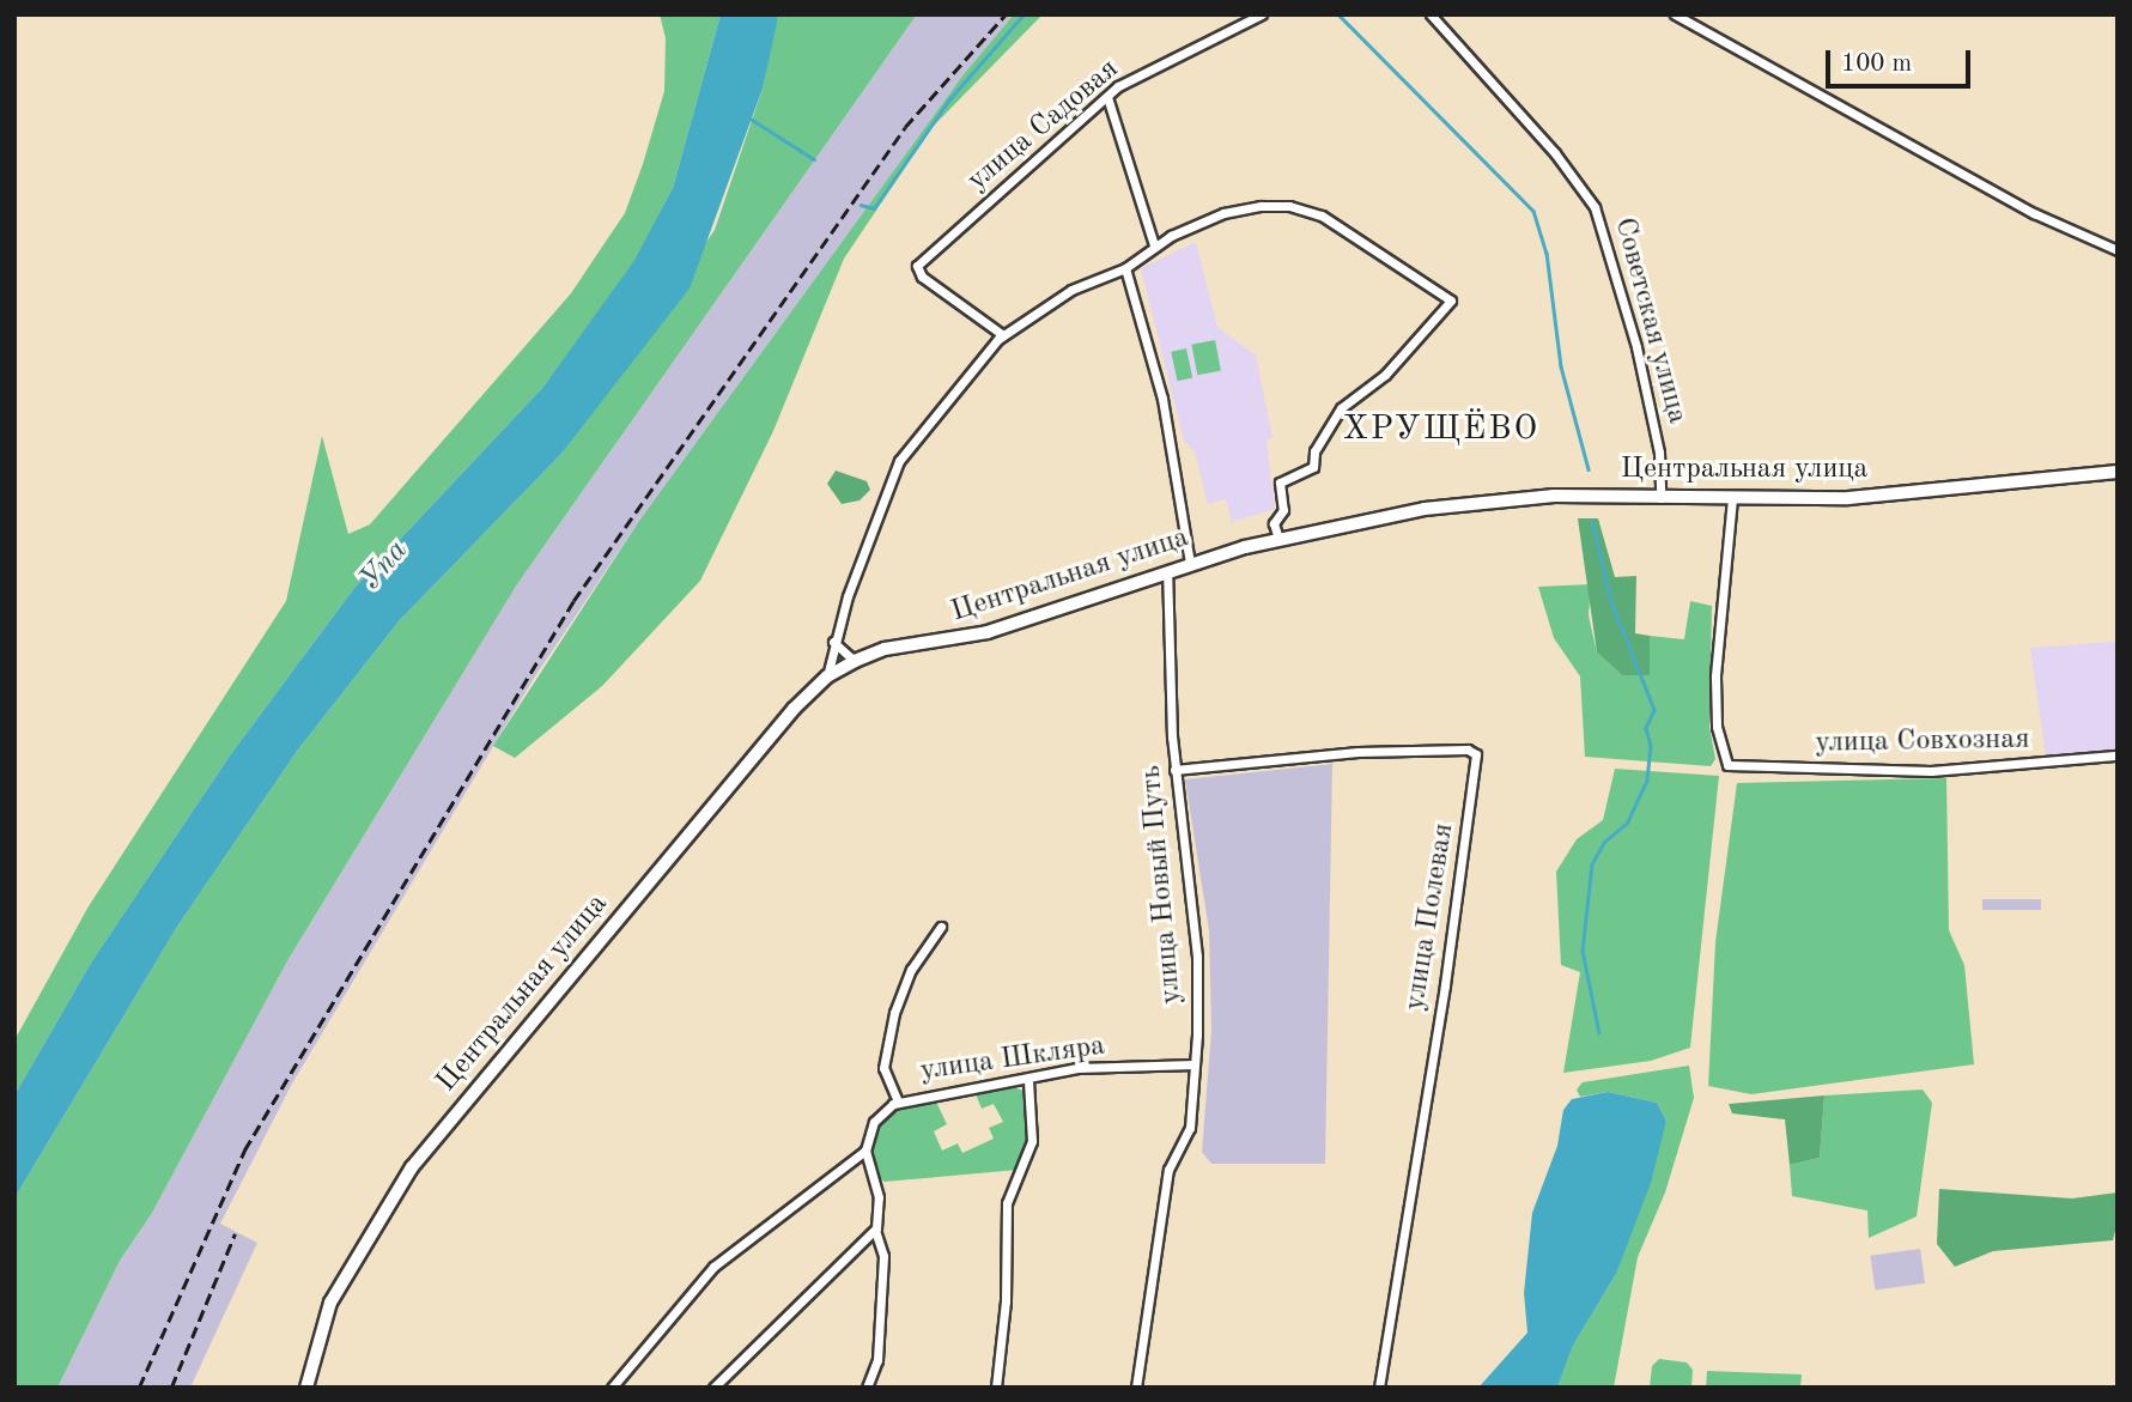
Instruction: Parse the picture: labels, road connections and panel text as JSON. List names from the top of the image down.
{
  "streets": {
    "main road": ["Центральная улица"],
    "street": [
      "улица Садовая",
      "Советская улица",
      "улица Совхозная",
      "улица Новый Путь",
      "улица Полевая",
      "улица Шкляра"
    ]
  },
  "crossings": [
    ["Советская улица", "Центральная улица"],
    ["Центральная улица", "улица Совхозная"],
    ["Центральная улица", "улица Новый Путь"],
    ["улица Новый Путь", "улица Полевая"],
    ["улица Новый Путь", "улица Шкляра"]
  ],
  "districts": ["ХРУЩЁВО"],
  "water": ["Упа"],
  "scale_bar": "100 m"
}
